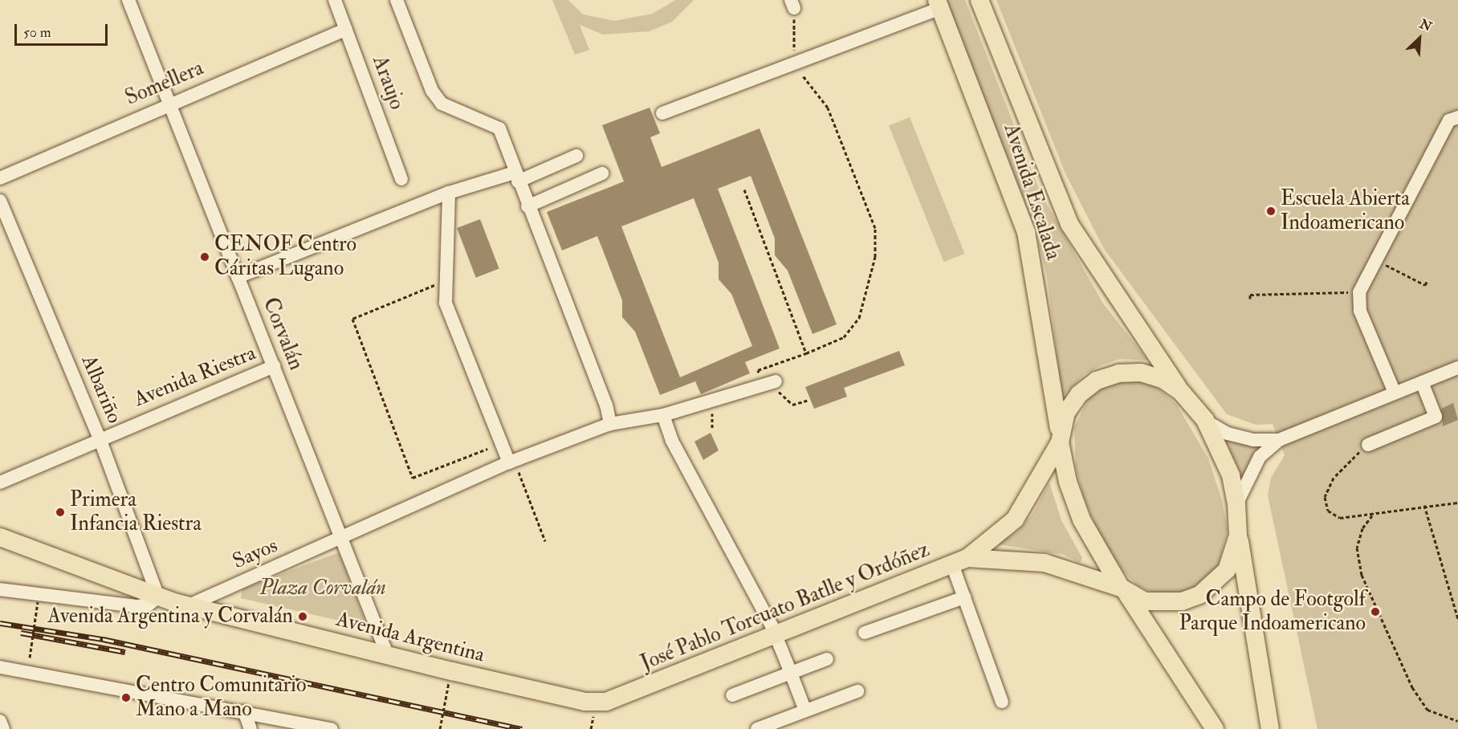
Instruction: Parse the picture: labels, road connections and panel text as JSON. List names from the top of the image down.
{
  "streets": {
    "main road": ["Avenida Escalada", "José Pablo Torcuato Batlle y Ordóñez", "Avenida Argentina"],
    "street": [
      "Araujo",
      "Somellera",
      "Corvalán",
      "Avenida Riestra",
      "Albariño",
      "Sayos"
    ]
  },
  "crossings": [
    ["Araujo", "Somellera"],
    ["Somellera", "Corvalán"],
    ["Avenida Escalada", "José Pablo Torcuato Batlle y Ordóñez"],
    ["Corvalán", "Avenida Riestra"],
    ["Corvalán", "Sayos"],
    ["Corvalán", "Avenida Argentina"],
    ["Avenida Riestra", "Albariño"],
    ["Albariño", "Avenida Argentina"],
    ["Sayos", "Avenida Argentina"],
    ["José Pablo Torcuato Batlle y Ordóñez", "Avenida Argentina"]
  ],
  "parks": ["Plaza Corvalán"],
  "places": [
    "Escuela Abierta Indoamericano",
    "CENOF Centro Cáritas Lugano",
    "Primera Infancia Riestra",
    "Campo de Footgolf Parque Indoamericano",
    "Avenida Argentina y Corvalán",
    "Centro Comunitario Mano a Mano"
  ],
  "scale_bar": "50 m",
  "north": "top right"
}
